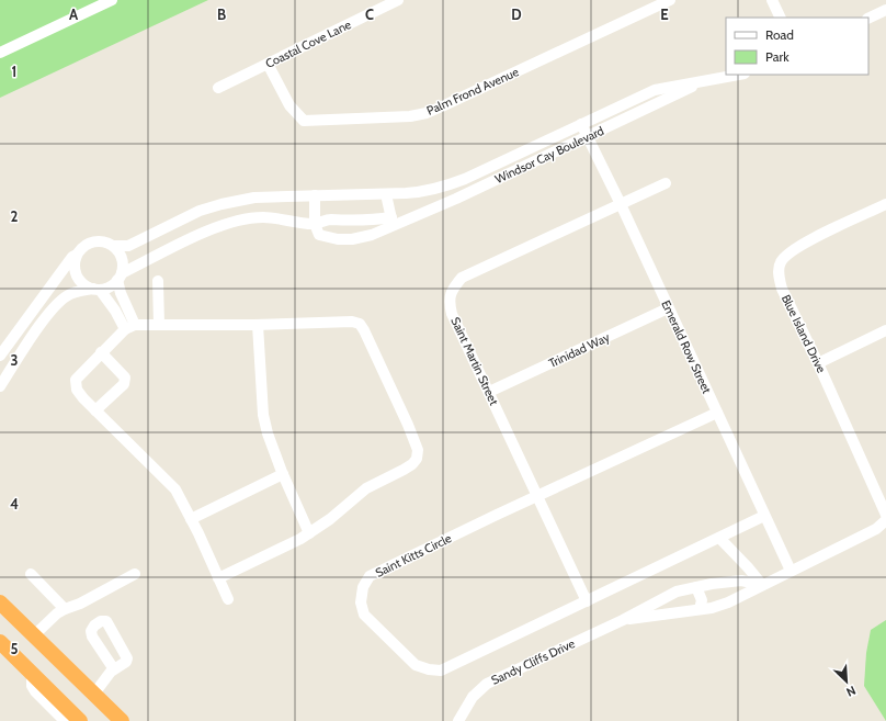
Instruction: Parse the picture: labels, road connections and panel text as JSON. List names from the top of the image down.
{
  "streets": {
    "street": [
      "Coastal Cove Lane",
      "Palm Frond Avenue",
      "Windsor Cay Boulevard",
      "Blue Island Drive",
      "Emerald Row Street",
      "Trinidad Way",
      "Saint Martin Street",
      "Saint Kitts Circle",
      "Sandy Cliffs Drive"
    ]
  },
  "crossings": [
    ["Coastal Cove Lane", "Palm Frond Avenue"],
    ["Windsor Cay Boulevard", "Emerald Row Street"],
    ["Emerald Row Street", "Trinidad Way"],
    ["Emerald Row Street", "Saint Martin Street"],
    ["Emerald Row Street", "Saint Kitts Circle"],
    ["Emerald Row Street", "Sandy Cliffs Drive"],
    ["Trinidad Way", "Saint Martin Street"],
    ["Saint Martin Street", "Saint Kitts Circle"]
  ],
  "legend": ["Road", "Park"],
  "north": "bottom right",
  "grid": {
    "columns": [
      "A",
      "B",
      "C",
      "D",
      "E"
    ],
    "rows": [
      "1",
      "2",
      "3",
      "4",
      "5"
    ]
  }
}
